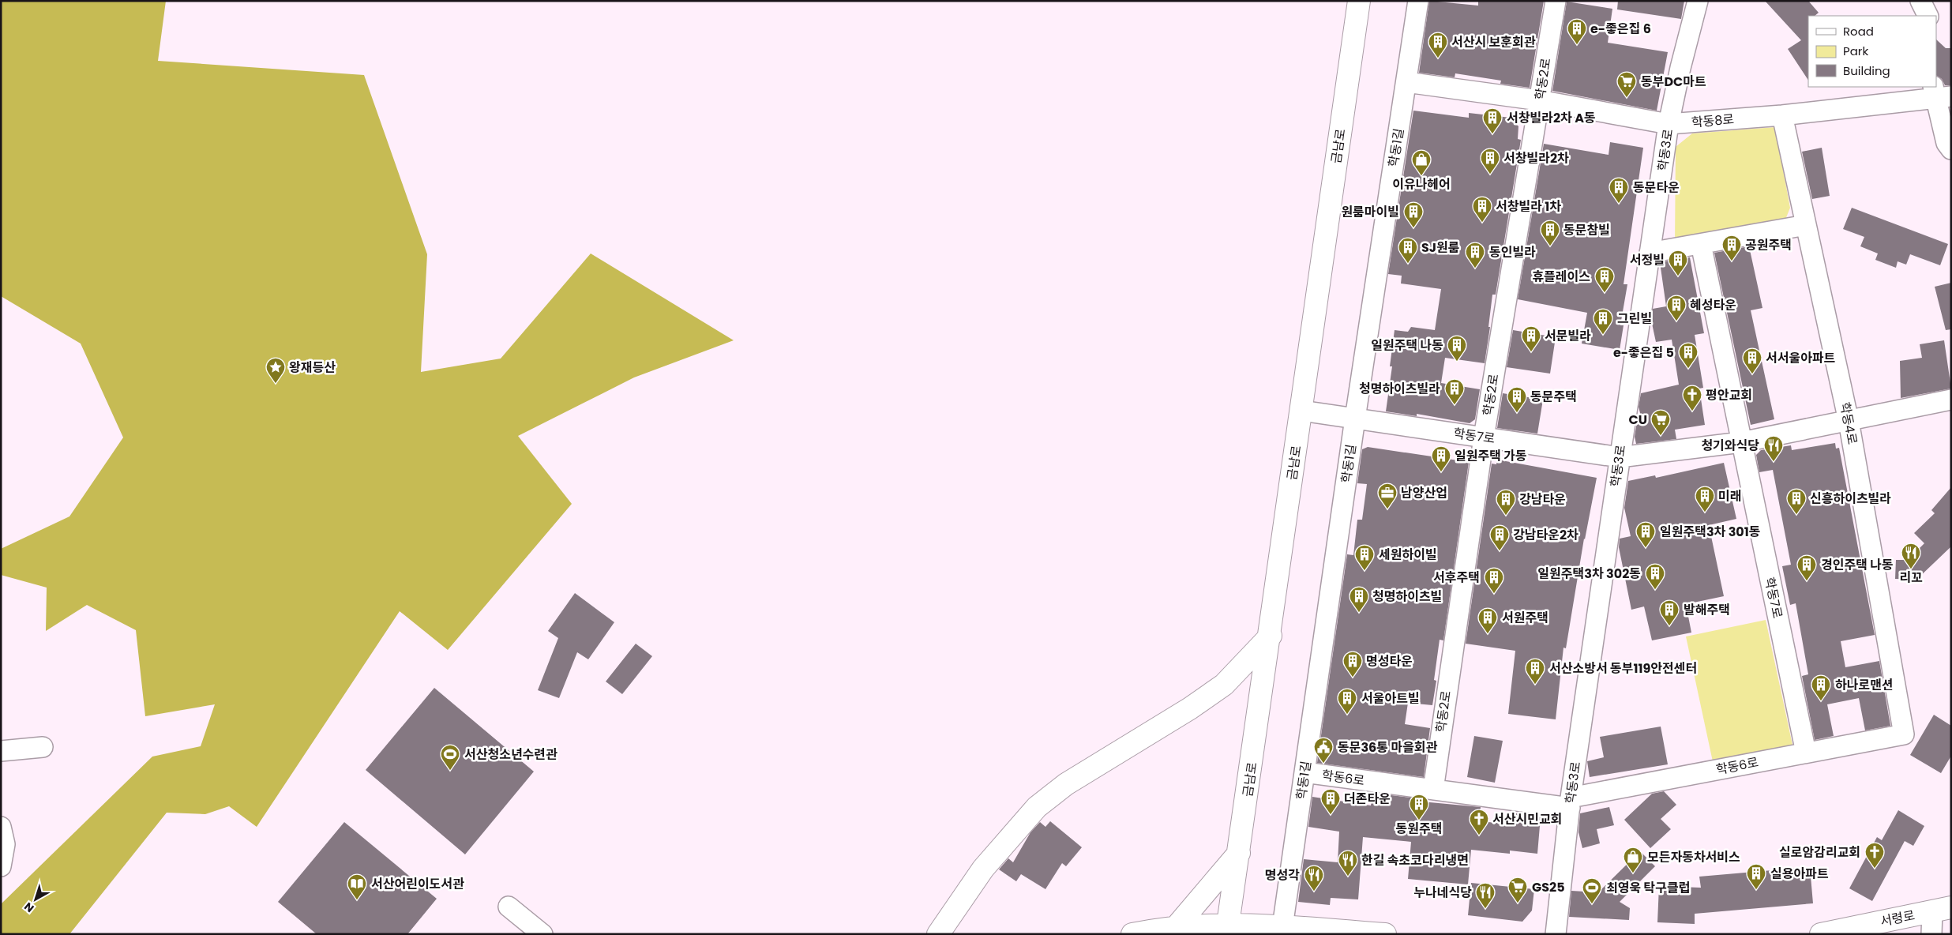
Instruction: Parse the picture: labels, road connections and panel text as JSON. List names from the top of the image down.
{
  "streets": {
    "street": [
      "학동2로",
      "학동8로",
      "금남로",
      "학동1길",
      "학동3로",
      "학동4로",
      "학동7로",
      "학동6로",
      "서령로"
    ]
  },
  "crossings": [
    ["학동2로", "학동8로"],
    ["학동2로", "학동7로"],
    ["학동2로", "학동6로"],
    ["학동8로", "학동1길"],
    ["학동8로", "학동3로"],
    ["학동8로", "학동4로"],
    ["금남로", "학동7로"],
    ["학동1길", "학동7로"],
    ["학동1길", "학동6로"],
    ["학동3로", "학동7로"],
    ["학동3로", "학동6로"],
    ["학동4로", "학동7로"],
    ["학동4로", "학동6로"],
    ["학동7로", "학동6로"]
  ],
  "places": {
    "building": [
      "e-좋은집 6",
      "서산시 보훈회관",
      "서창빌라2차 A동",
      "서창빌라2차",
      "동문타운",
      "서창빌라 1차",
      "원룸마이빌",
      "동문참빌",
      "공원주택",
      "SJ원룸",
      "동인빌라",
      "서정빌",
      "휴플레이스",
      "혜성타운",
      "그린빌",
      "서문빌라",
      "일원주택 나동",
      "e-좋은집 5",
      "서서울아파트",
      "청명하이츠빌라",
      "동문주택",
      "일원주택 가동",
      "미래",
      "신흥하이츠빌라",
      "강남타운",
      "일원주택3차 301동",
      "강남타운2차",
      "세원하이빌",
      "경인주택 나동",
      "일원주택3차 302동",
      "서후주택",
      "청명하이츠빌",
      "발해주택",
      "서원주택",
      "명성타운",
      "서산소방서 동부119안전센터",
      "하나로맨션",
      "서울아트빌",
      "더존타운",
      "동원주택",
      "실용아파트"
    ],
    "supermarket": ["동부DC마트", "CU", "GS25"],
    "shop": ["이유나헤어", "모든자동차서비스"],
    "place": ["왕재등산"],
    "church": ["평안교회", "서산시민교회", "실로암감리교회"],
    "restaurant": [
      "청기와식당",
      "리꼬",
      "한길 속초코다리냉면",
      "명성각",
      "누나네식당"
    ],
    "office": ["남양산업"],
    "public building": ["동문36통 마을회관"],
    "sports": ["서산청소년수련관", "최영욱 탁구클럽"],
    "library": ["서산어린이도서관"]
  },
  "legend": ["Road", "Park", "Building"],
  "north": "bottom left"
}
